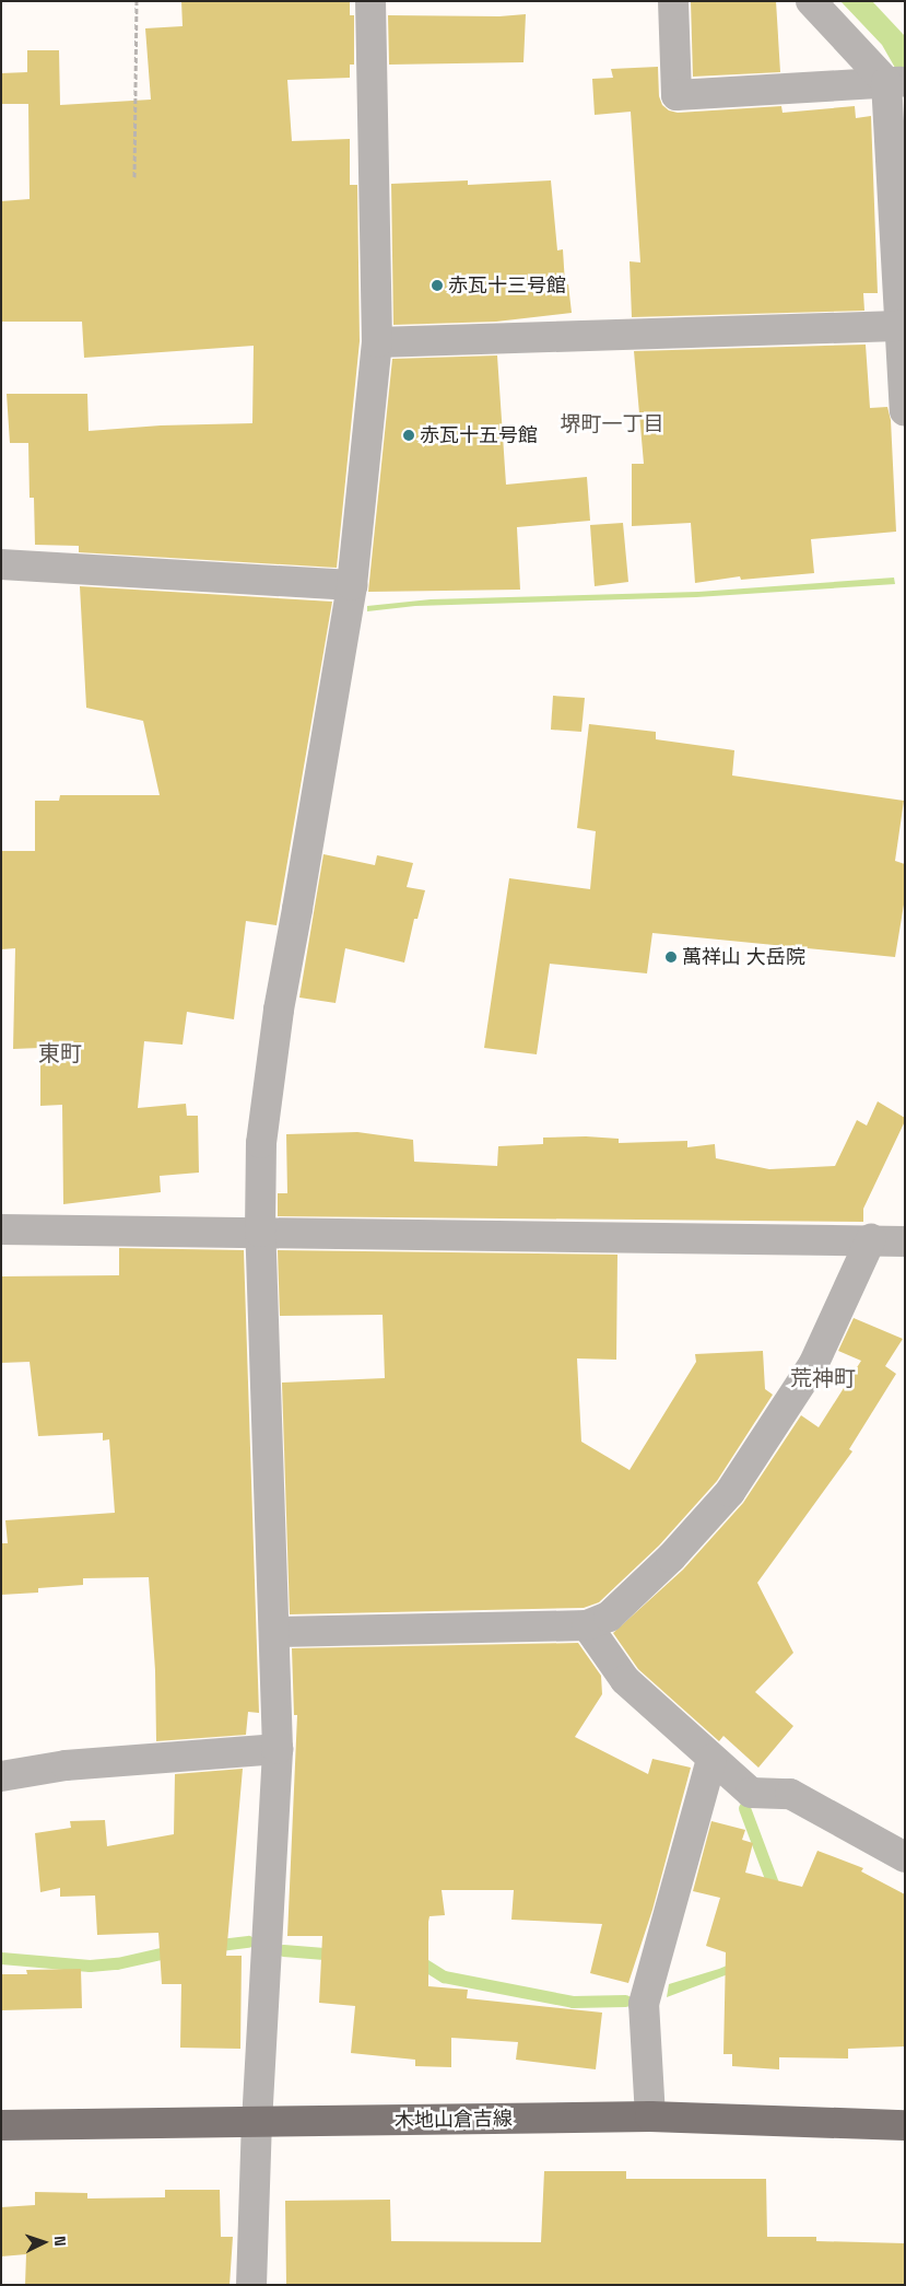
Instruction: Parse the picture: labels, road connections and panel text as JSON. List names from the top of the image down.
{
  "streets": {
    "main road": ["木地山倉吉線"]
  },
  "districts": ["堺町一丁目", "東町", "荒神町"],
  "places": ["赤瓦十三号館", "赤瓦十五号館", "萬祥山 大岳院"],
  "north": "right"
}
